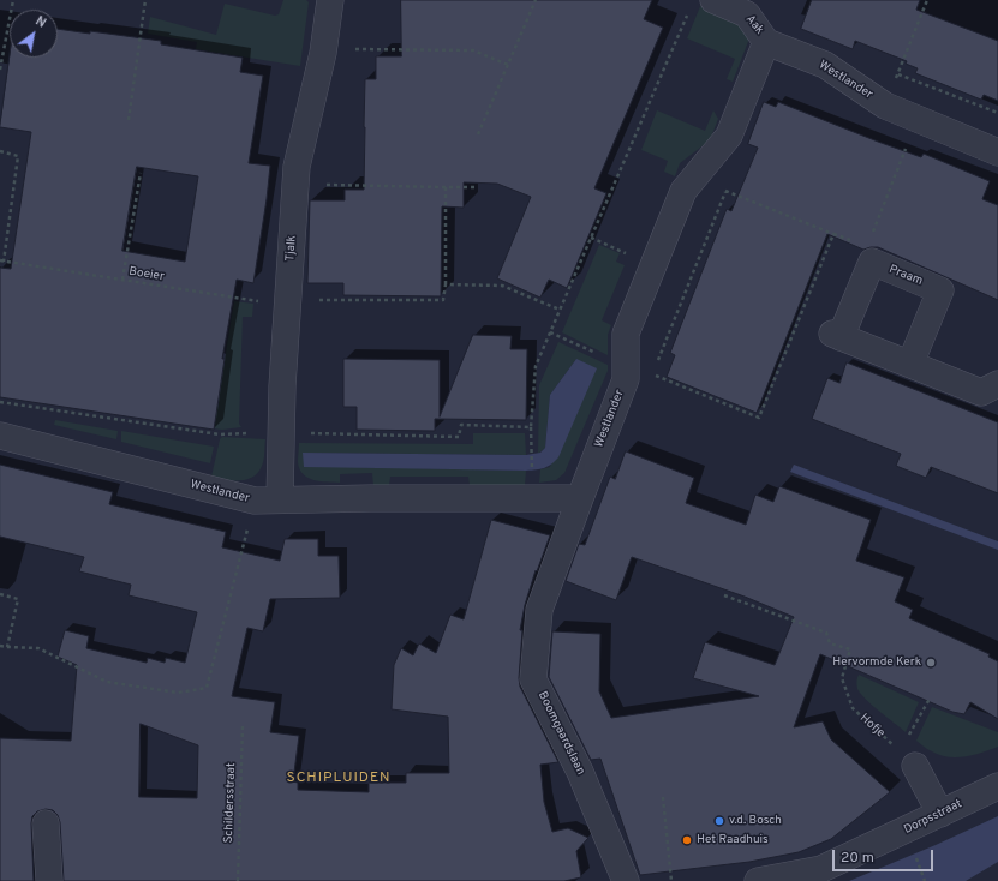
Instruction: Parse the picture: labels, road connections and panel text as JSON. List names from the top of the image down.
{
  "streets": {
    "street": [
      "Aak",
      "Westlander",
      "Tjalk",
      "Praam",
      "Boomgaardslaan",
      "Dorpsstraat"
    ],
    "path": ["Boeier", "Hofje", "Schildersstraat"]
  },
  "crossings": [
    ["Aak", "Westlander"],
    ["Westlander", "Tjalk"],
    ["Westlander", "Boomgaardslaan"],
    ["Tjalk", "Boeier"]
  ],
  "districts": ["SCHIPLUIDEN"],
  "places": ["Hervormde Kerk", "v.d. Bosch", "Het Raadhuis"],
  "scale_bar": "20 m",
  "north": "top right"
}
